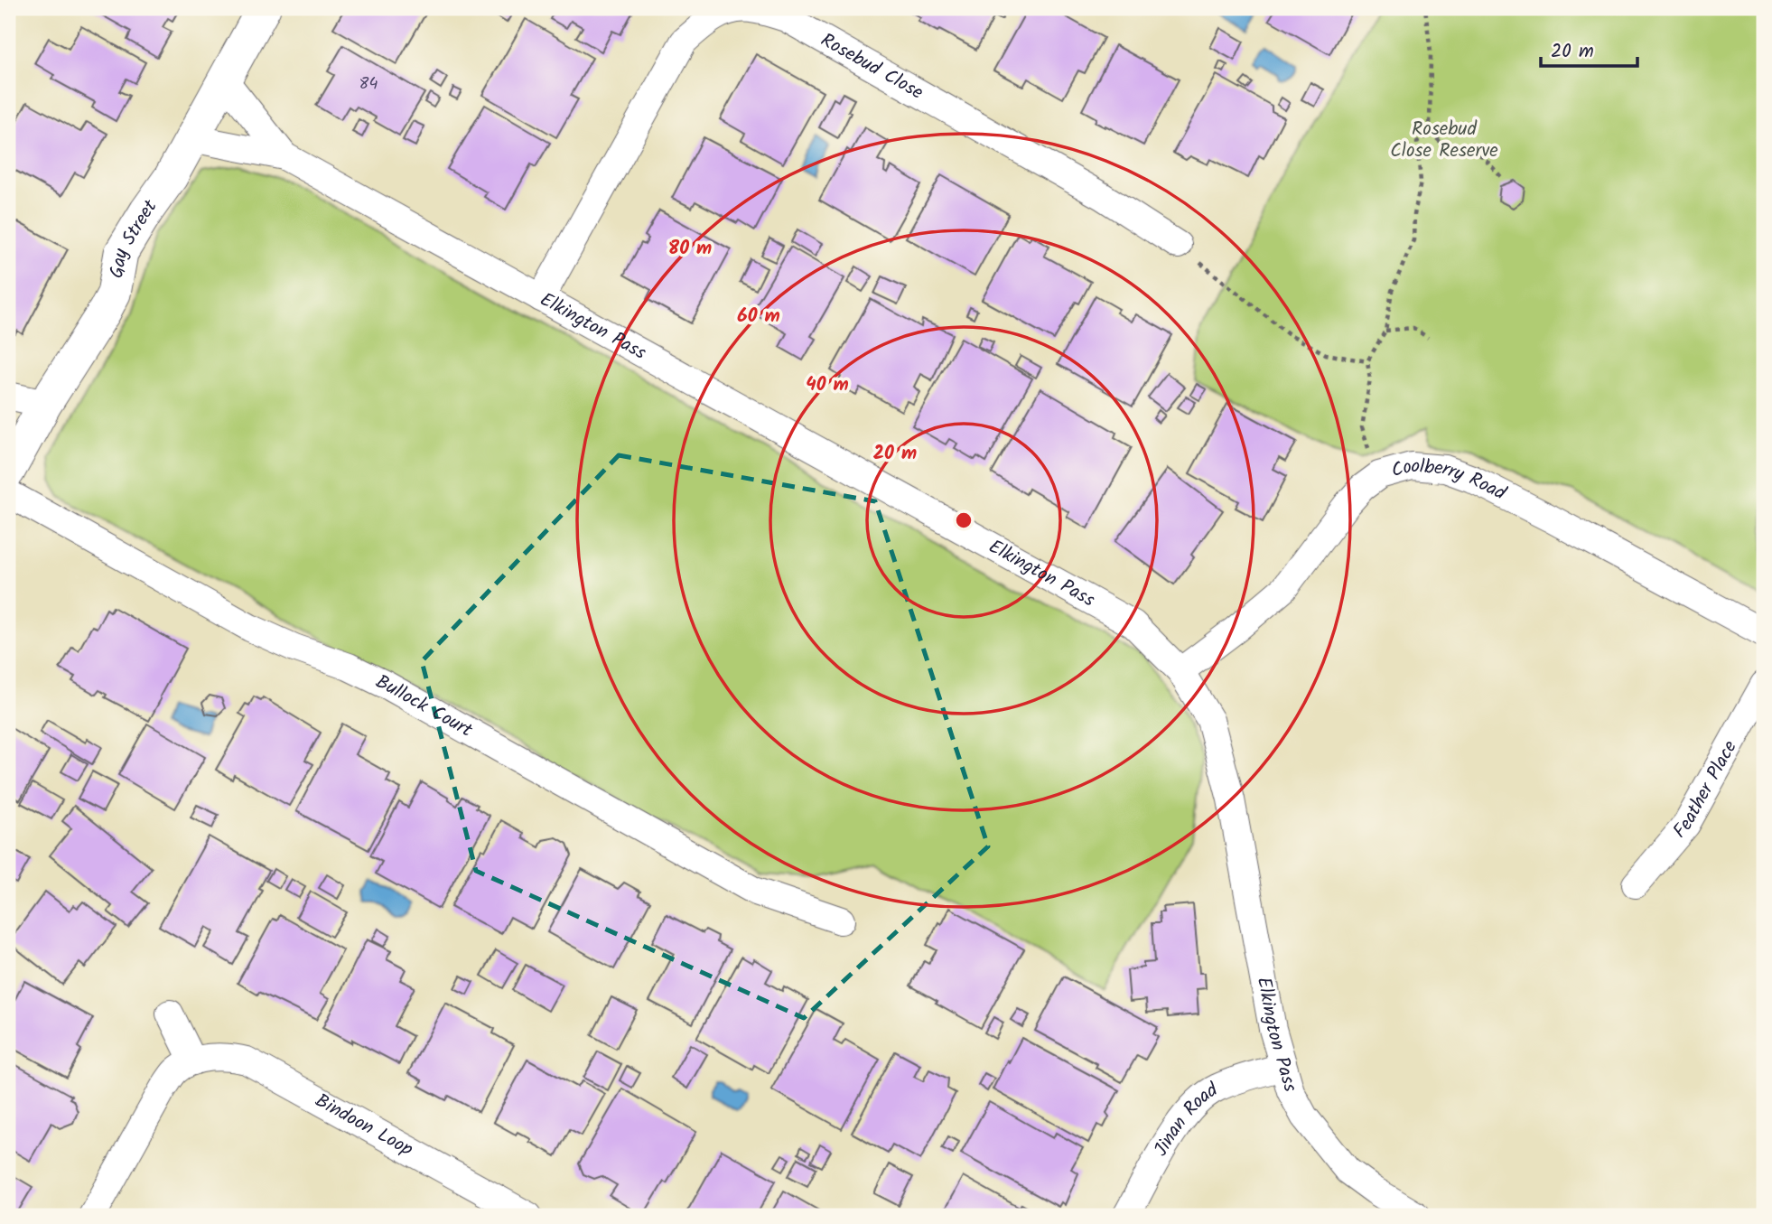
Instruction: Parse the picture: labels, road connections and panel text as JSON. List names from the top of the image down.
{
  "streets": {
    "street": [
      "Rosebud Close",
      "Gay Street",
      "Elkington Pass",
      "Coolberry Road",
      "Bullock Court",
      "Feather Place",
      "Jinan Road",
      "Bindoon Loop"
    ]
  },
  "crossings": [
    ["Rosebud Close", "Elkington Pass"],
    ["Gay Street", "Elkington Pass"],
    ["Elkington Pass", "Coolberry Road"],
    ["Elkington Pass", "Jinan Road"]
  ],
  "parks": ["Rosebud Close Reserve"],
  "house_numbers": ["84"],
  "scale_bar": "20 m",
  "rings": [
    "80 m",
    "60 m",
    "40 m",
    "20 m"
  ]
}
